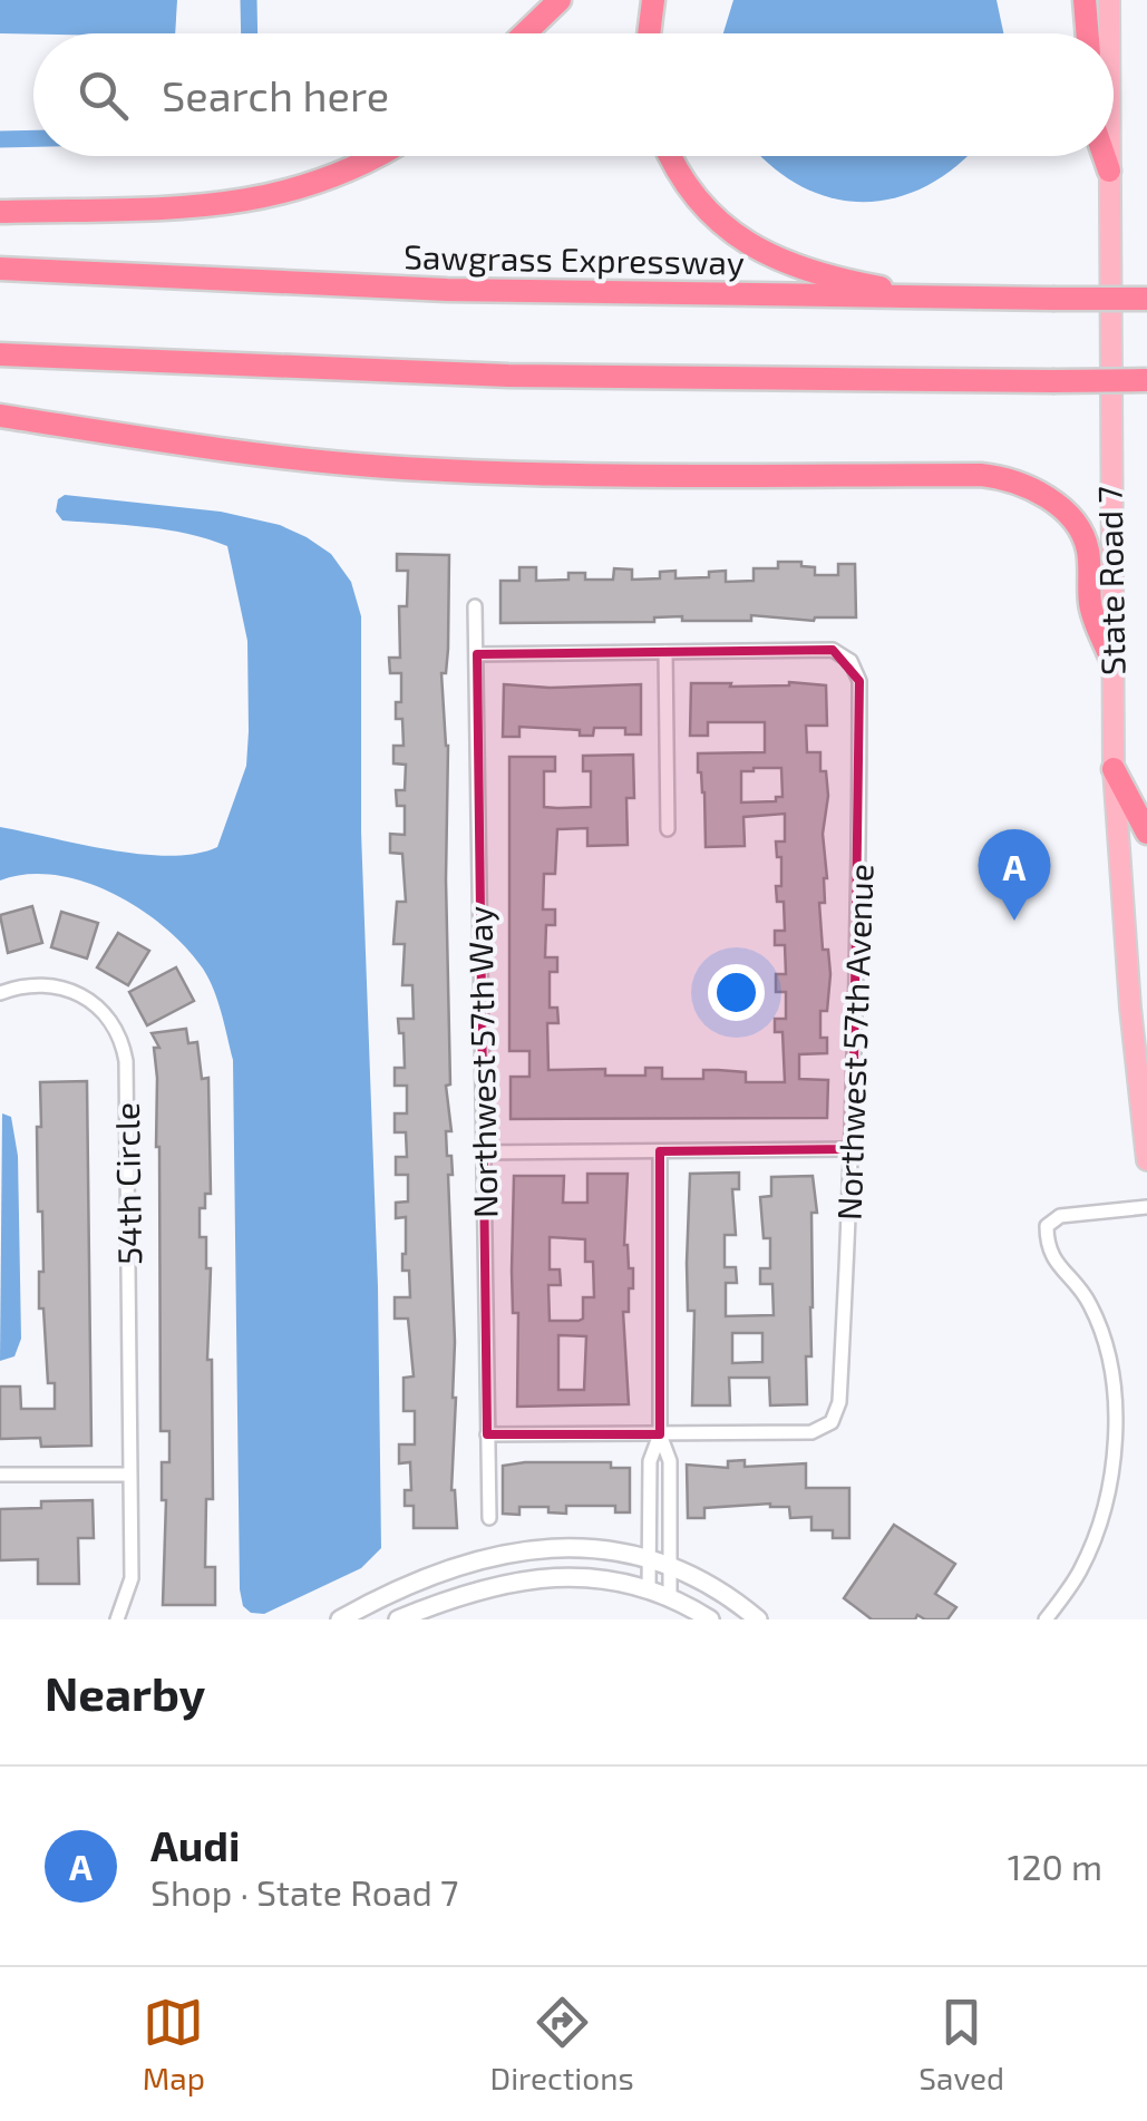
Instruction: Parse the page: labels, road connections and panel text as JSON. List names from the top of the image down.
{
  "streets": {
    "highway": ["Sawgrass Expressway"],
    "main road": ["State Road 7"],
    "street": ["Northwest 57th Avenue", "Northwest 57th Way", "54th Circle"]
  },
  "page": {
    "search": "Search here",
    "pins": "A",
    "heading": "Nearby",
    "list": [
      {
        "mark": "A",
        "name": "Audi",
        "note": "Shop · State Road 7",
        "value": "120 m"
      }
    ],
    "nav": ["Map", "Directions", "Saved"]
  }
}
